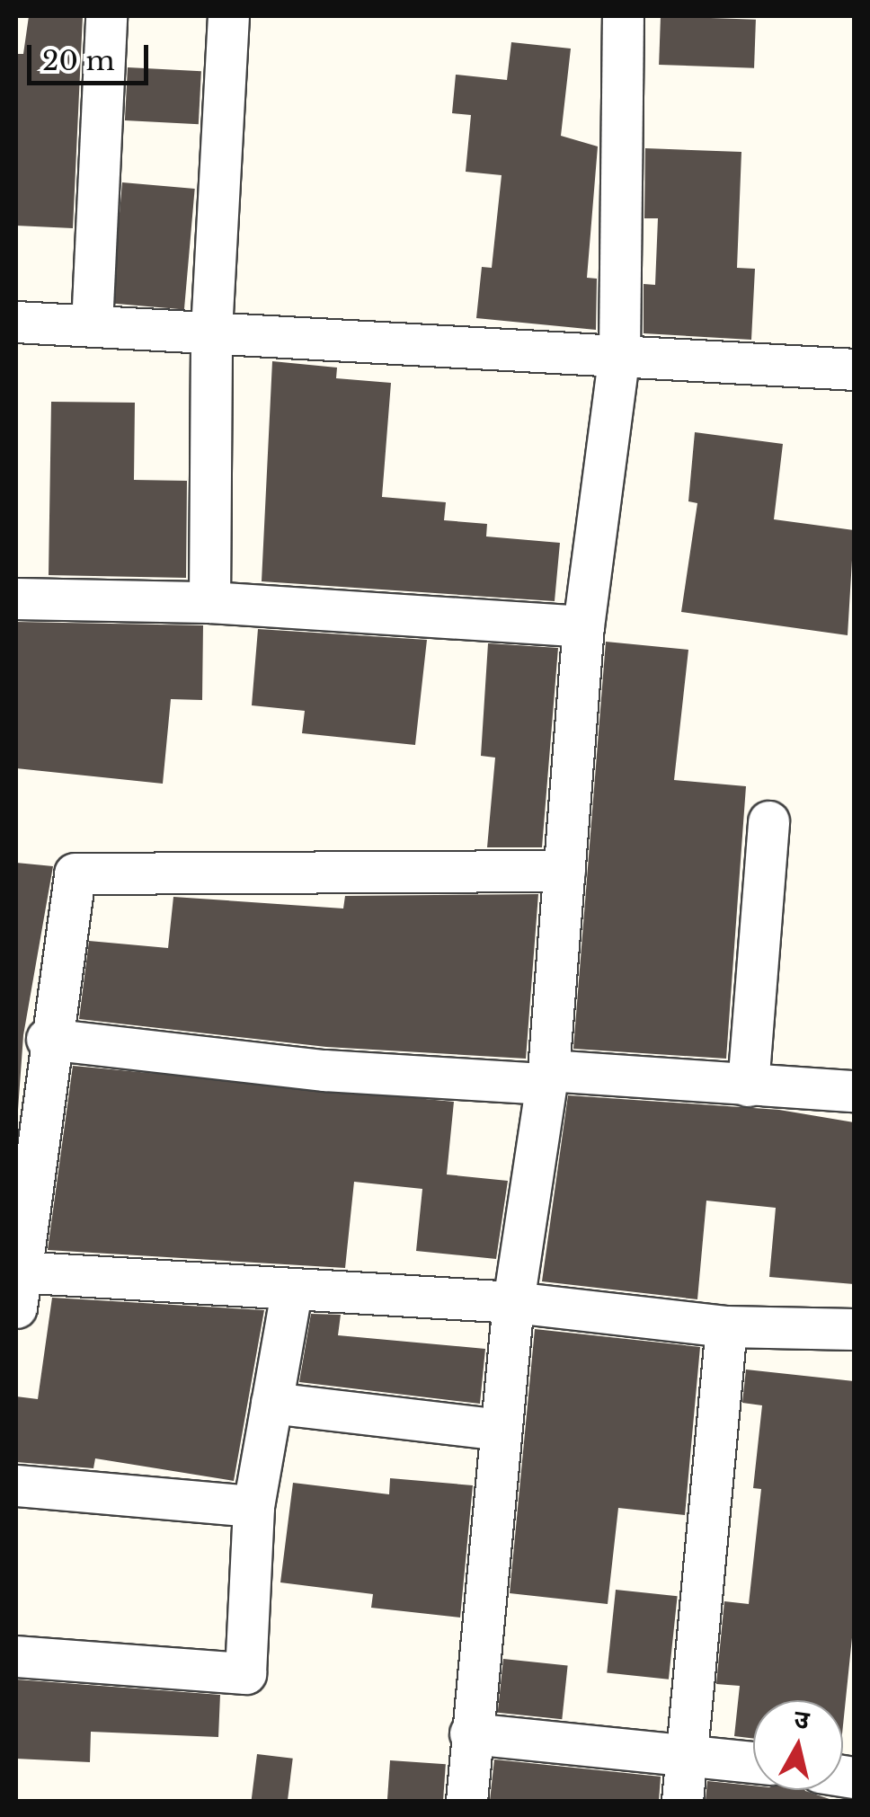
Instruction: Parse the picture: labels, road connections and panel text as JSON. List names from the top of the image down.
{
  "scale_bar": "20 m",
  "north": "top"
}
